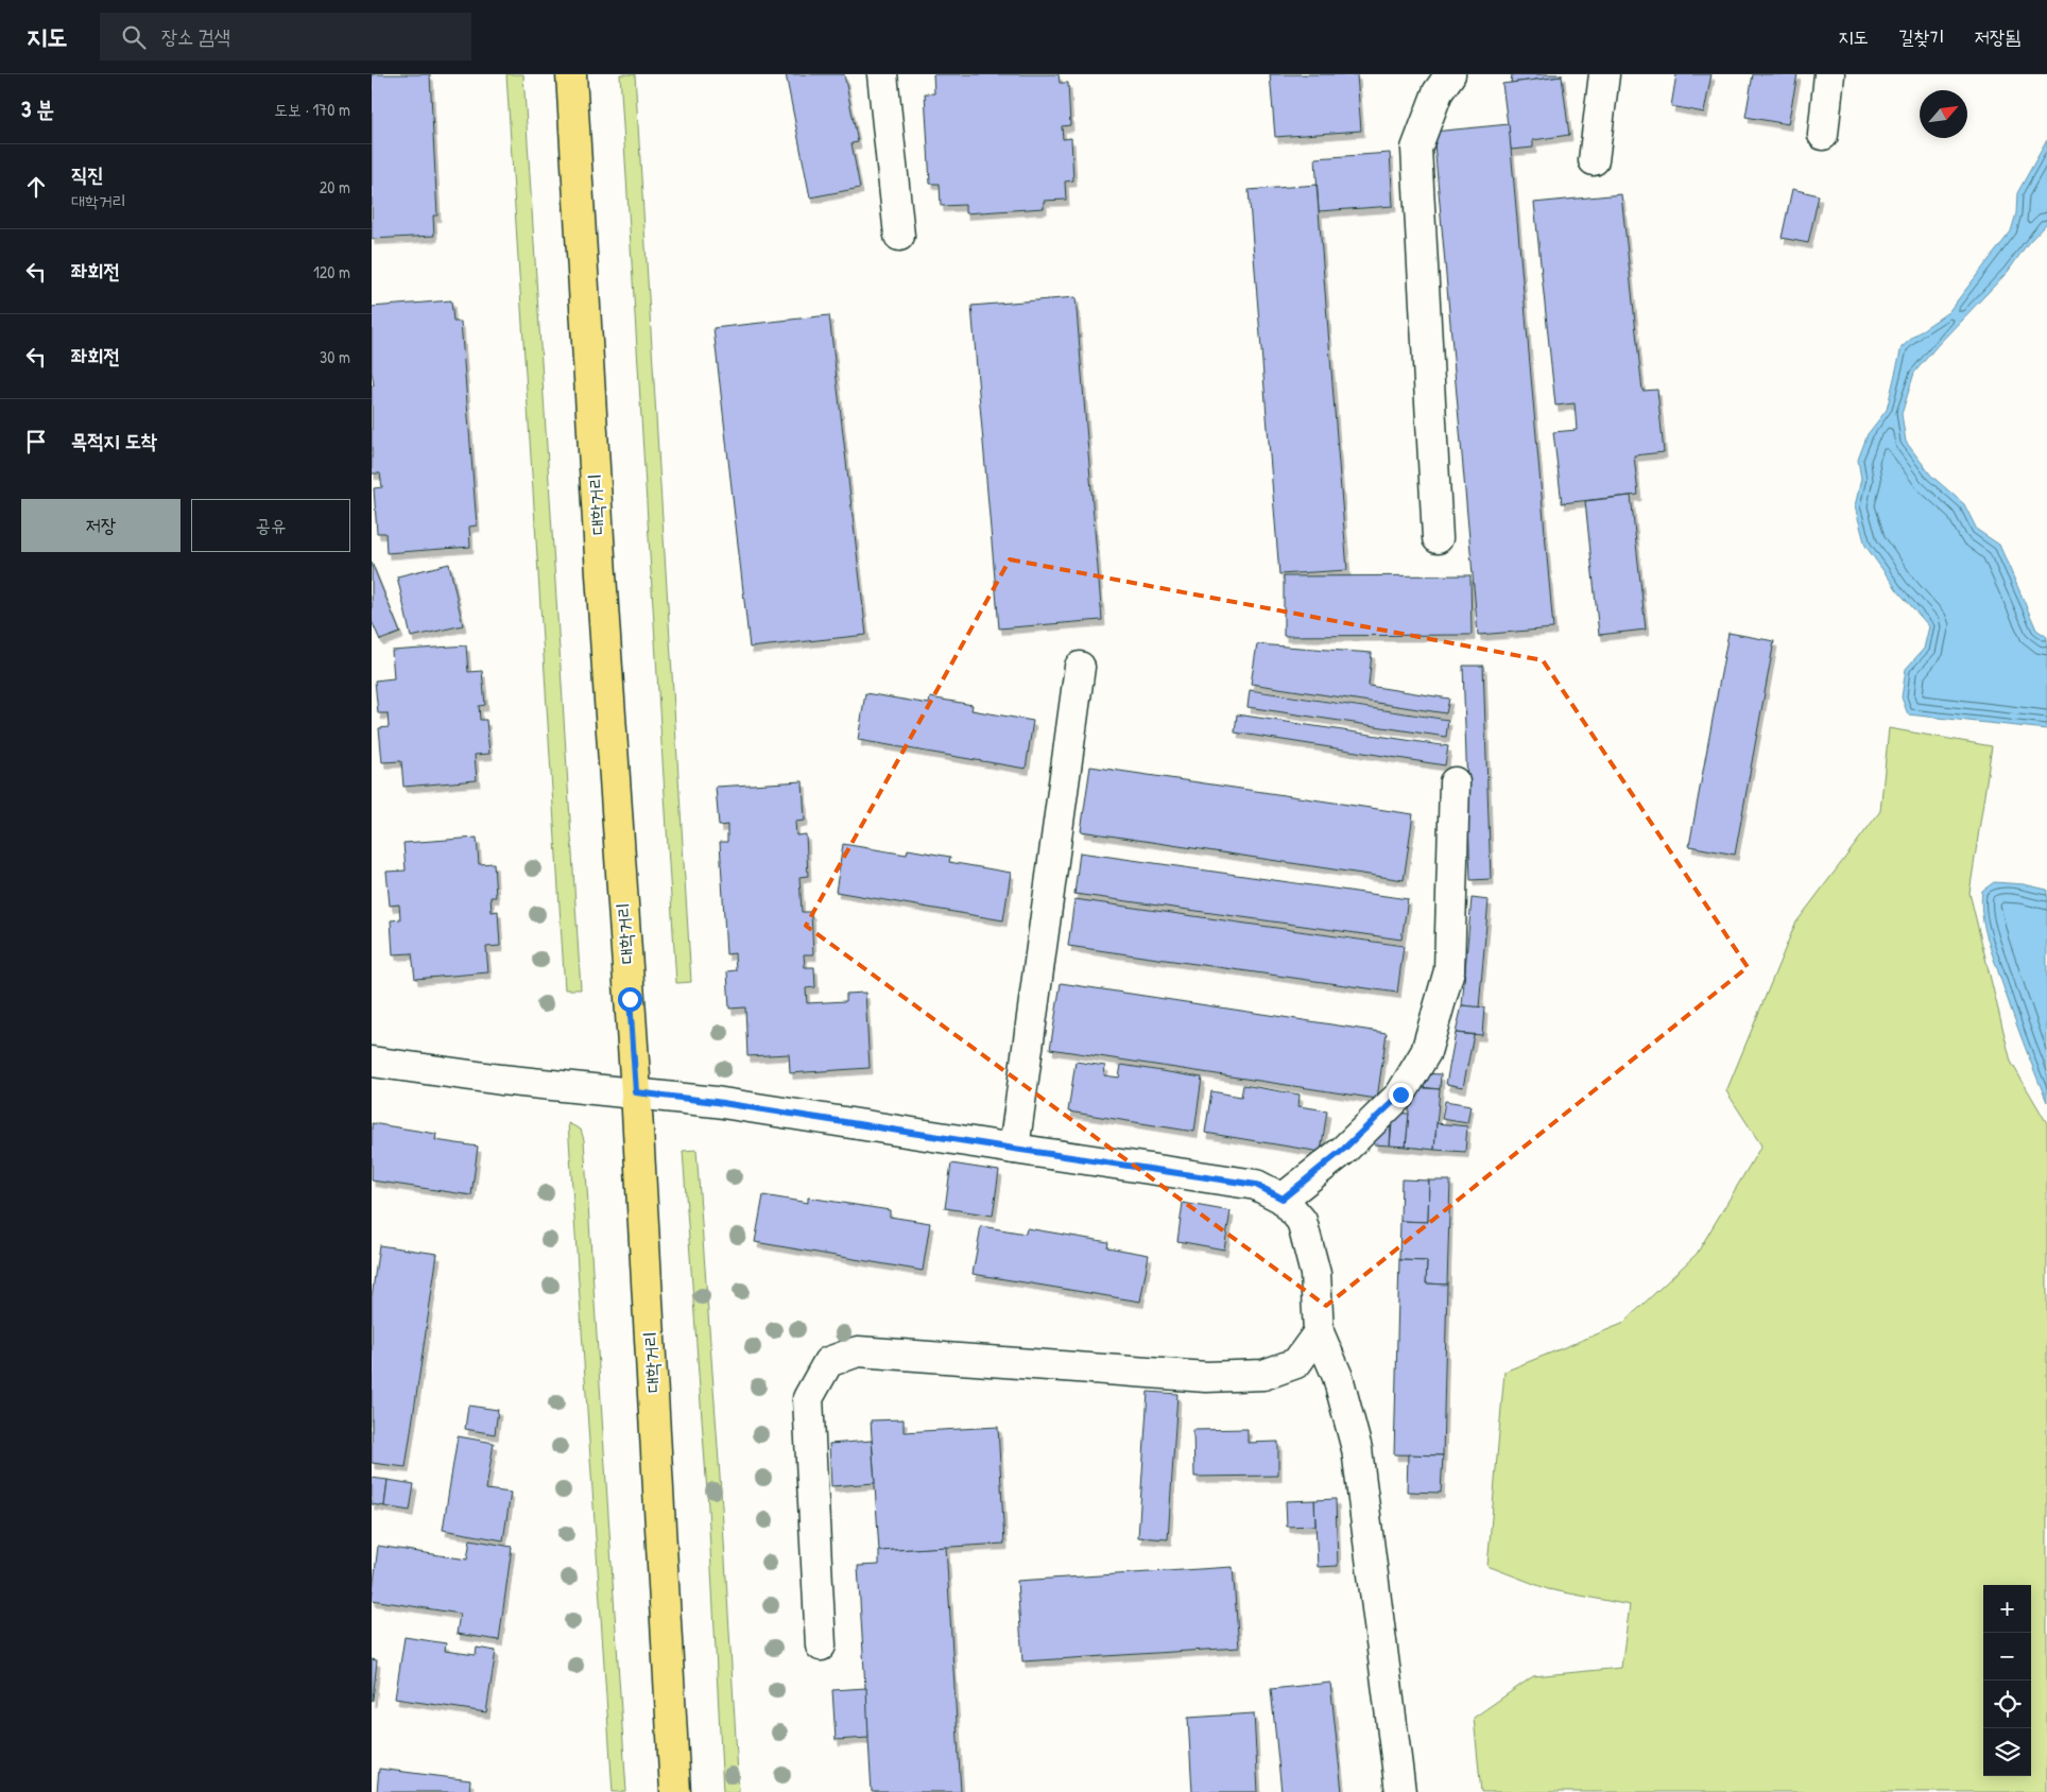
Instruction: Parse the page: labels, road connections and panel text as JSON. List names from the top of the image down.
{
  "streets": {
    "main road": ["대학거리"]
  },
  "north": "top right",
  "page": {
    "header": "지도",
    "search": "장소 검색",
    "nav": ["지도", "길찾기", "저장됨"],
    "heading": ["3 분", "도보 · 170 m"],
    "list": [
      ["직진", "대학거리", "20 m"],
      ["좌회전", "120 m"],
      ["좌회전", "30 m"],
      "목적지 도착"
    ],
    "buttons": ["저장", "공유"],
    "map_buttons": ["+", "−"]
  }
}
